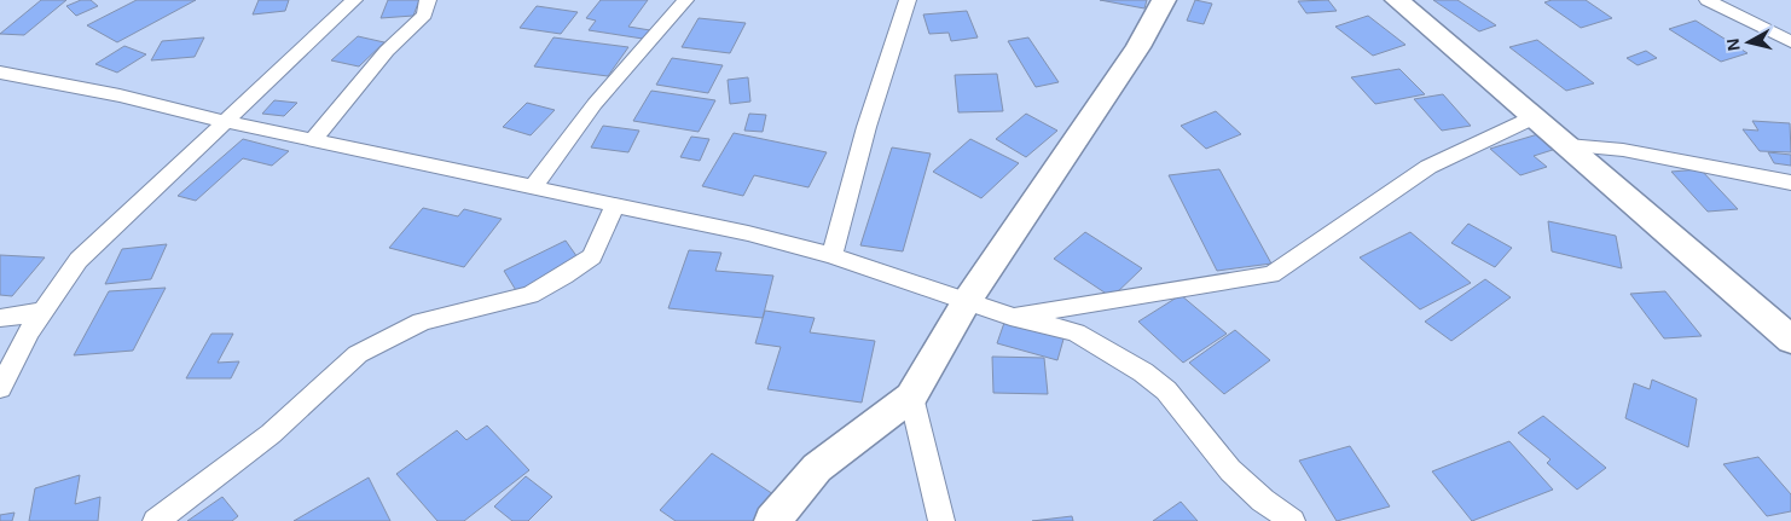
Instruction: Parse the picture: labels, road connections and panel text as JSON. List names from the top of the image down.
{
  "north": "left"
}
